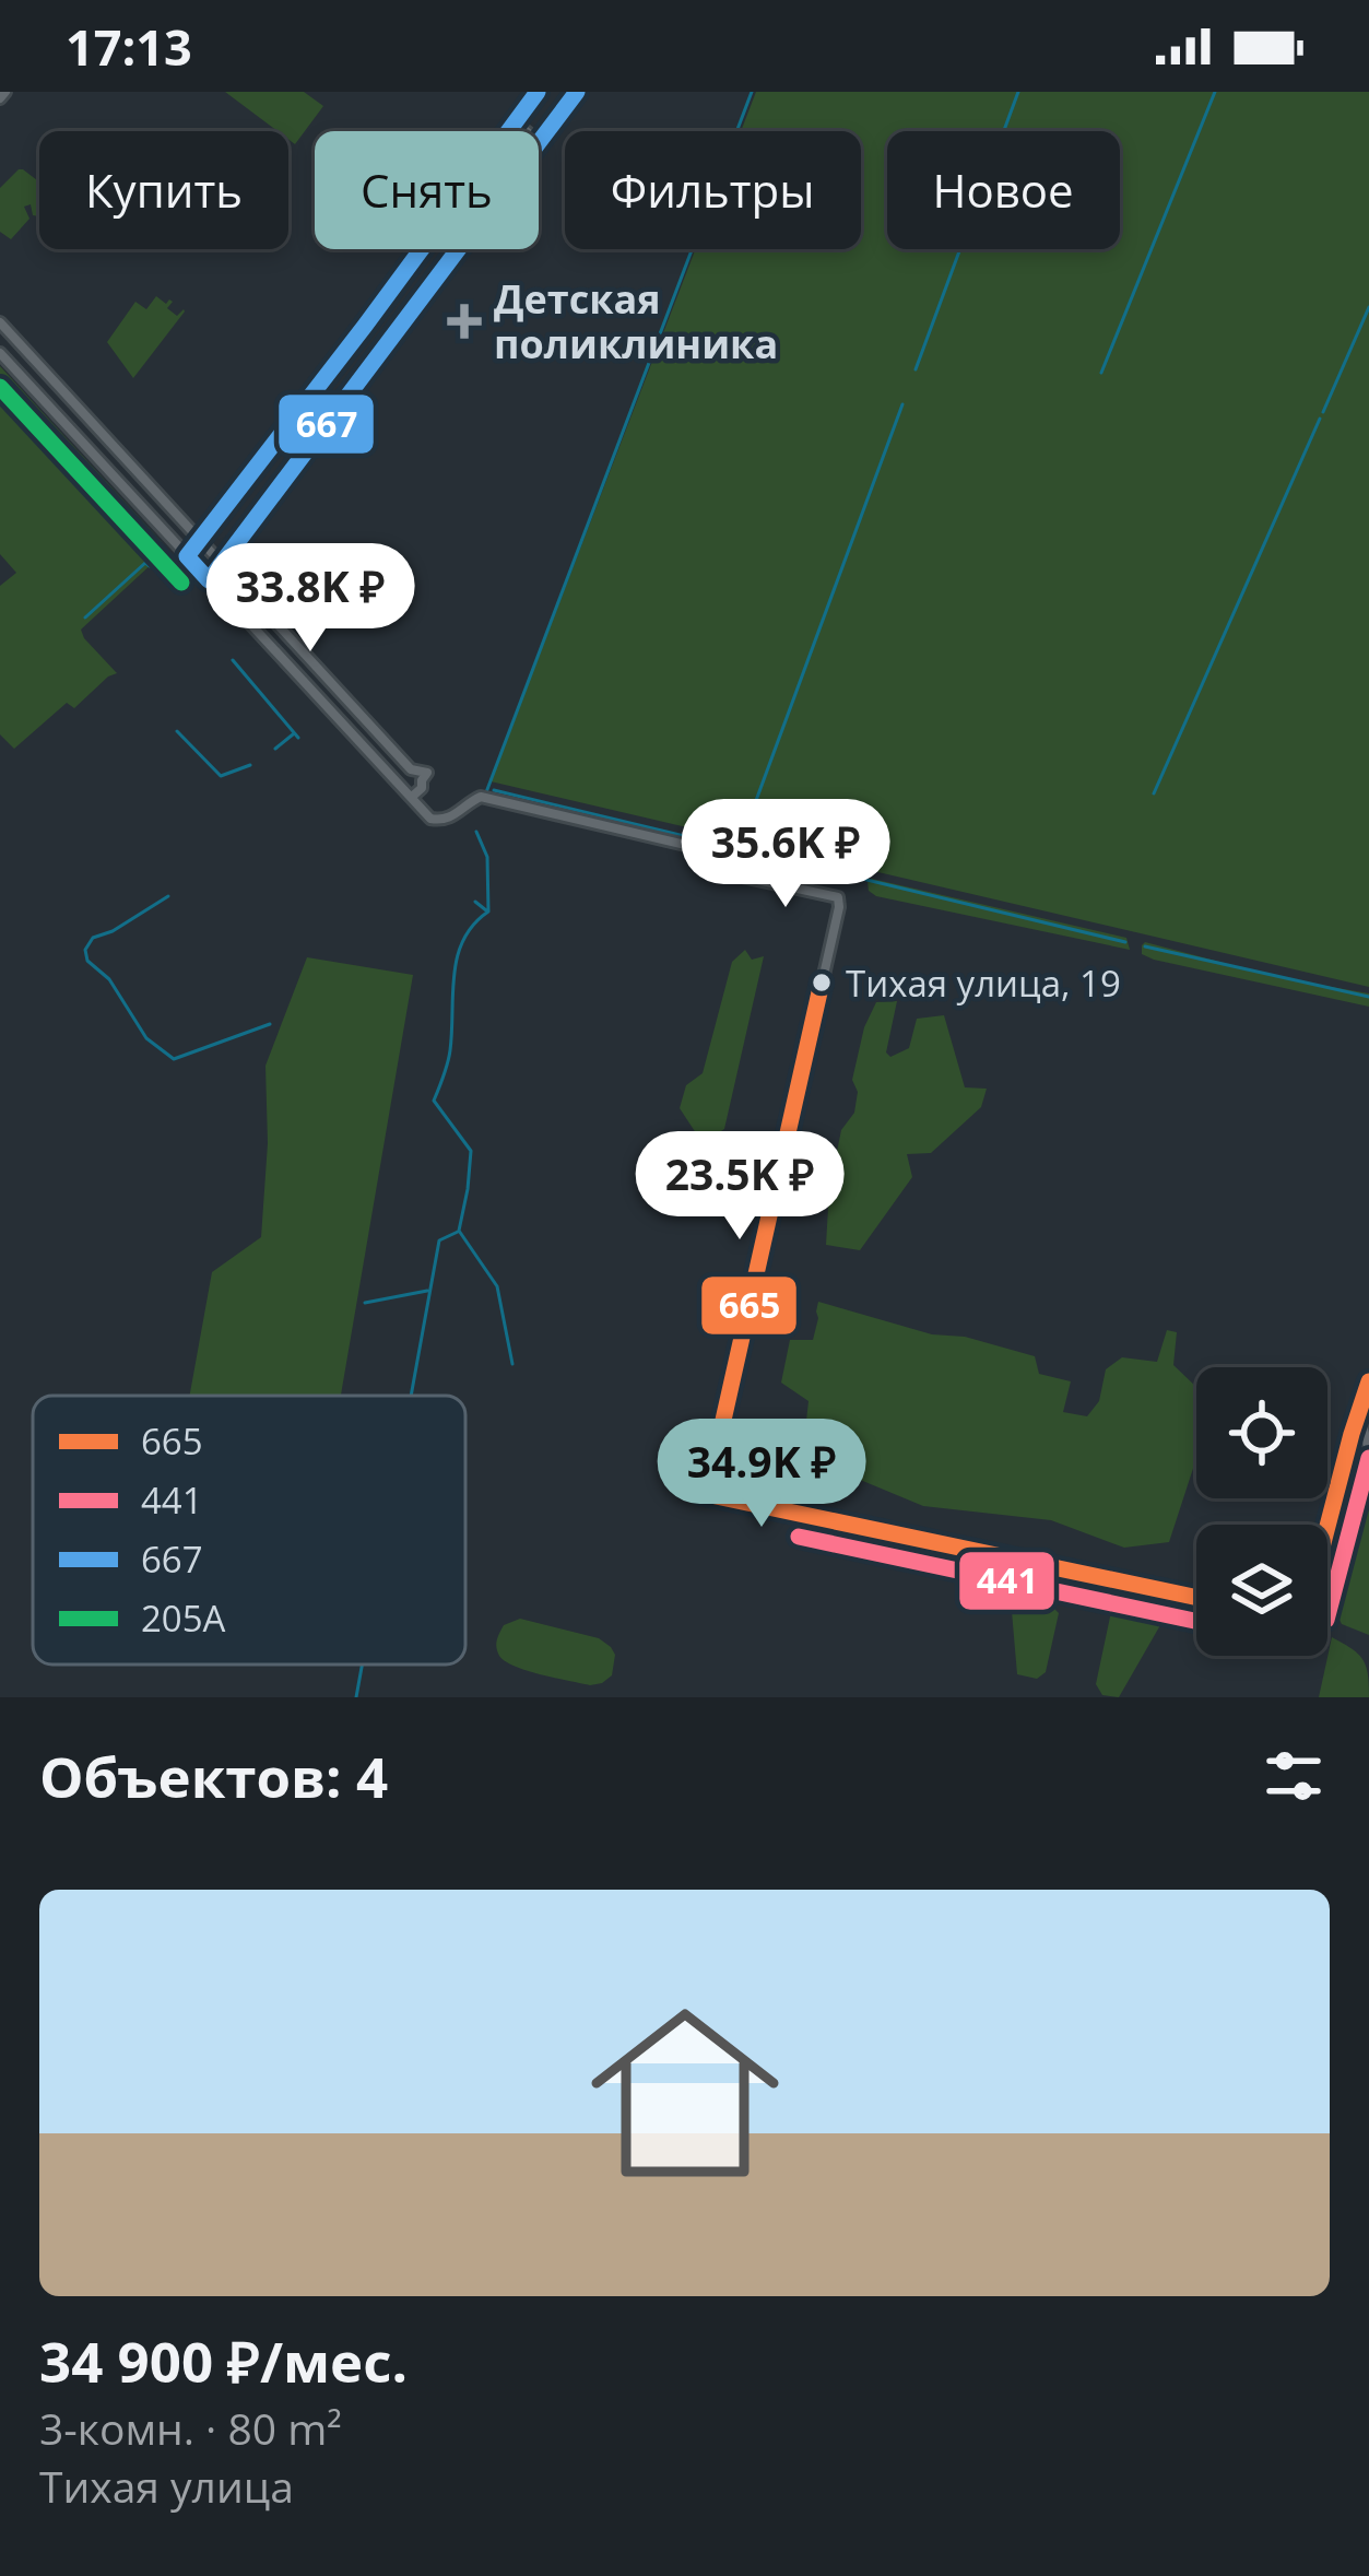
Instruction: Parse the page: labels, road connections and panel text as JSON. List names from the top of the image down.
{
  "places": {
    "health": ["Детская поликлиника"],
    "other": ["Тихая улица, 19"]
  },
  "lines": [
    "transit line 667",
    "transit line 205А",
    "transit line 665",
    "transit line 441"
  ],
  "legend": [
    "665",
    "441",
    "667",
    "205А"
  ],
  "page": {
    "status": "17:13",
    "chip": [
      "Купить",
      "Снять",
      "Фильтры",
      "Новое"
    ],
    "price": [
      "33.8K ₽",
      "35.6K ₽",
      "23.5K ₽",
      "34.9K ₽"
    ],
    "heading": "Объектов: 4",
    "list": [
      {
        "name": "34 900 ₽/мес.",
        "note": "3-комн. · 80 m² · Тихая улица"
      }
    ]
  }
}
